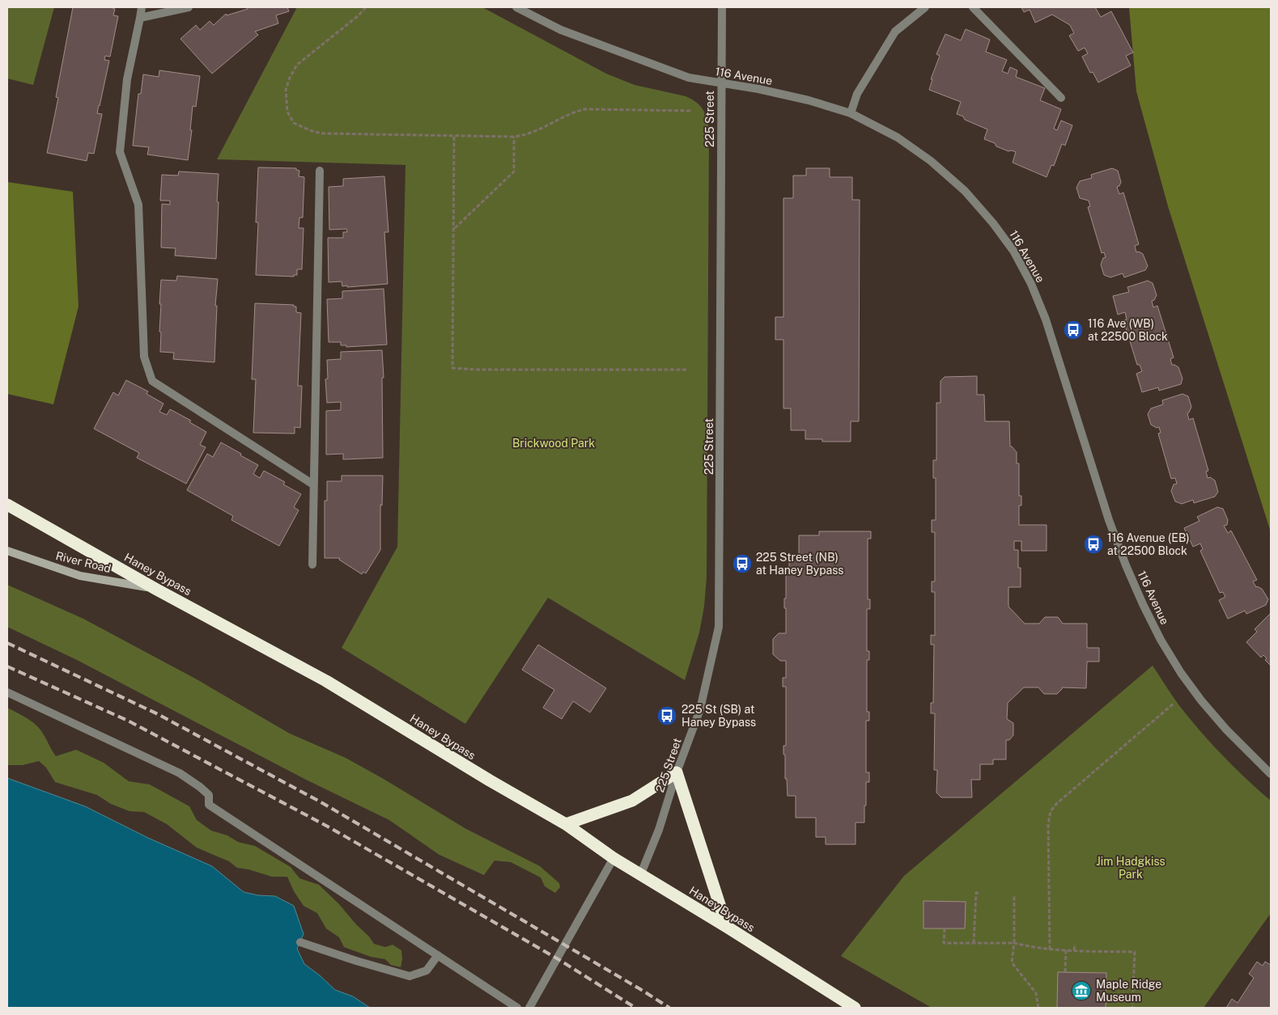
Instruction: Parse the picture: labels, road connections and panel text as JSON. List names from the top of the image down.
{
  "streets": {
    "highway": ["Haney Bypass"],
    "street": ["116 Avenue", "225 Street", "River Road"]
  },
  "crossings": [
    ["116 Avenue", "225 Street"],
    ["225 Street", "Haney Bypass"],
    ["River Road", "Haney Bypass"]
  ],
  "parks": ["Brickwood Park", "Jim Hadgkiss Park"],
  "places": {
    "bus stop": [
      "116 Ave (WB) at 22500 Block",
      "116 Avenue (EB) at 22500 Block",
      "225 Street (NB) at Haney Bypass",
      "225 St (SB) at Haney Bypass"
    ],
    "museum": ["Maple Ridge Museum"]
  }
}
